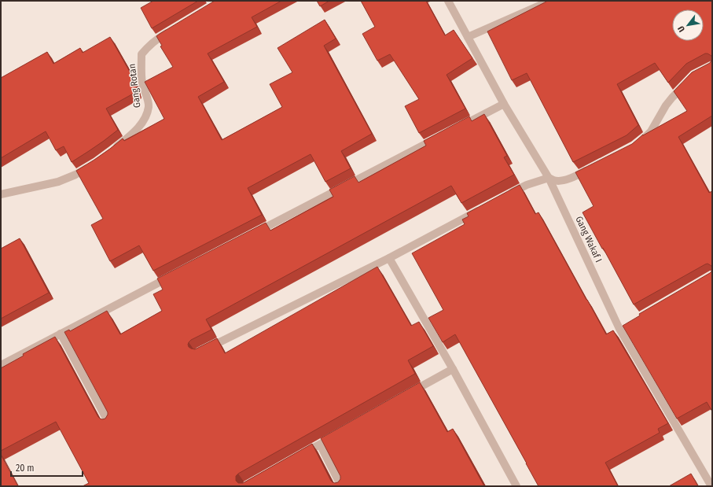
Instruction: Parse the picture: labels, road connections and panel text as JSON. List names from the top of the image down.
{
  "streets": {
    "street": ["Gang Rotan", "Gang Wakaf I"]
  },
  "scale_bar": "20 m",
  "north": "bottom left"
}
